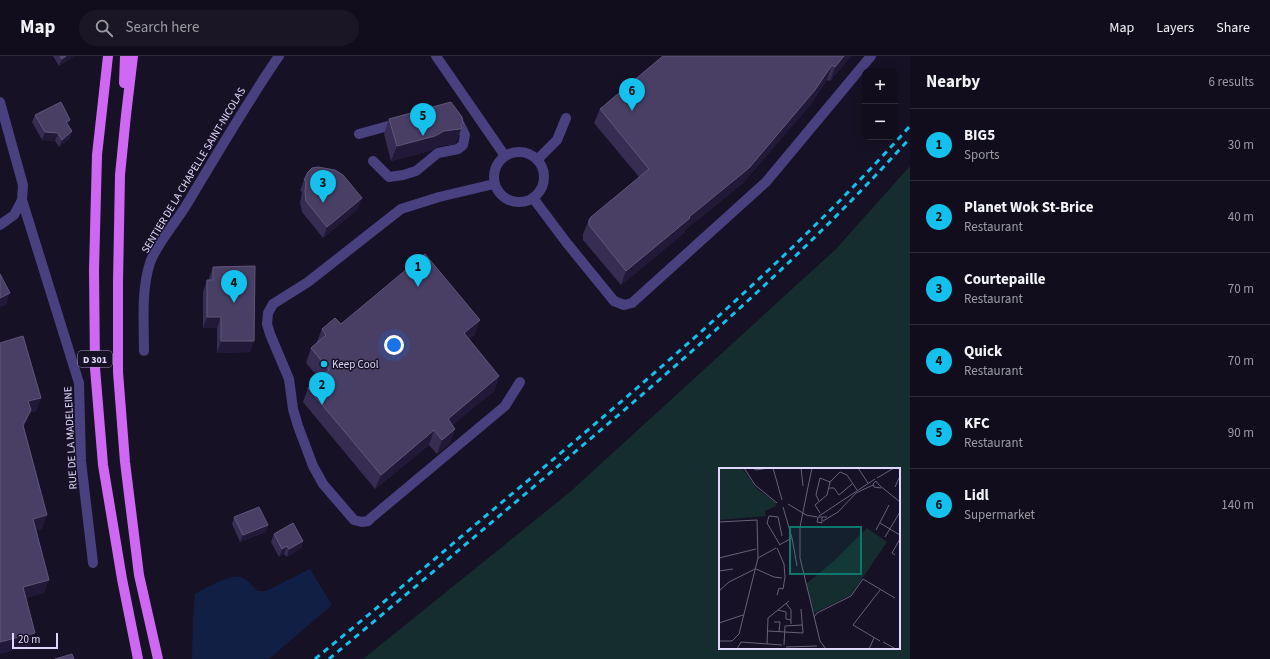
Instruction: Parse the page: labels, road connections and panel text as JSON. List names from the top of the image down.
{
  "streets": {
    "main road": ["D 301"],
    "street": ["SENTIER DE LA CHAPELLE SAINT-NICOLAS", "RUE DE LA MADELEINE"]
  },
  "places": ["Keep Cool"],
  "scale_bar": "20 m",
  "page": {
    "header": "Map",
    "search": "Search here",
    "nav": ["Map", "Layers", "Share"],
    "heading": ["Nearby", "6 results"],
    "map_buttons": ["+", "−"],
    "pins": [
      "6",
      "5",
      "3",
      "1",
      "4",
      "2"
    ],
    "list": [
      {
        "mark": "1",
        "name": "BIG5",
        "note": "Sports",
        "value": "30 m"
      },
      {
        "mark": "2",
        "name": "Planet Wok St-Brice",
        "note": "Restaurant",
        "value": "40 m"
      },
      {
        "mark": "3",
        "name": "Courtepaille",
        "note": "Restaurant",
        "value": "70 m"
      },
      {
        "mark": "4",
        "name": "Quick",
        "note": "Restaurant",
        "value": "70 m"
      },
      {
        "mark": "5",
        "name": "KFC",
        "note": "Restaurant",
        "value": "90 m"
      },
      {
        "mark": "6",
        "name": "Lidl",
        "note": "Supermarket",
        "value": "140 m"
      }
    ],
    "scale": "20 m"
  }
}
